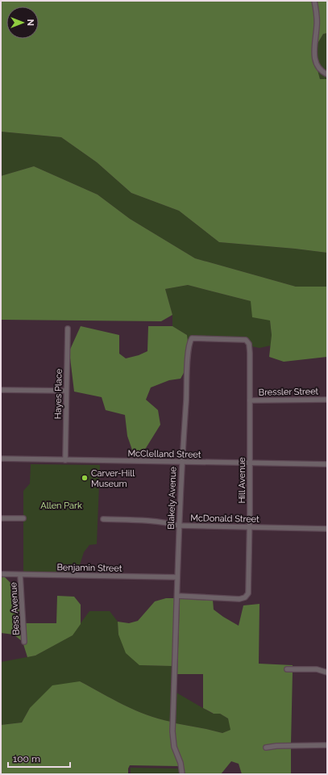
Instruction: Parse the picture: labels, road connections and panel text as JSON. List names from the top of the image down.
{
  "streets": {
    "street": [
      "Bressler Street",
      "Hayes Place",
      "McClelland Street",
      "Hill Avenue",
      "Blakely Avenue",
      "McDonald Street",
      "Benjamin Street",
      "Bess Avenue"
    ]
  },
  "crossings": [
    ["Bressler Street", "Hill Avenue"],
    ["Bressler Street", "Blakely Avenue"],
    ["Hayes Place", "McClelland Street"],
    ["McClelland Street", "Hill Avenue"],
    ["McClelland Street", "Blakely Avenue"],
    ["Hill Avenue", "Blakely Avenue"],
    ["Hill Avenue", "McDonald Street"],
    ["Blakely Avenue", "McDonald Street"],
    ["Blakely Avenue", "Benjamin Street"],
    ["Benjamin Street", "Bess Avenue"]
  ],
  "parks": ["Allen Park"],
  "places": ["Carver-Hill Museum"],
  "scale_bar": "100 m",
  "north": "right"
}
